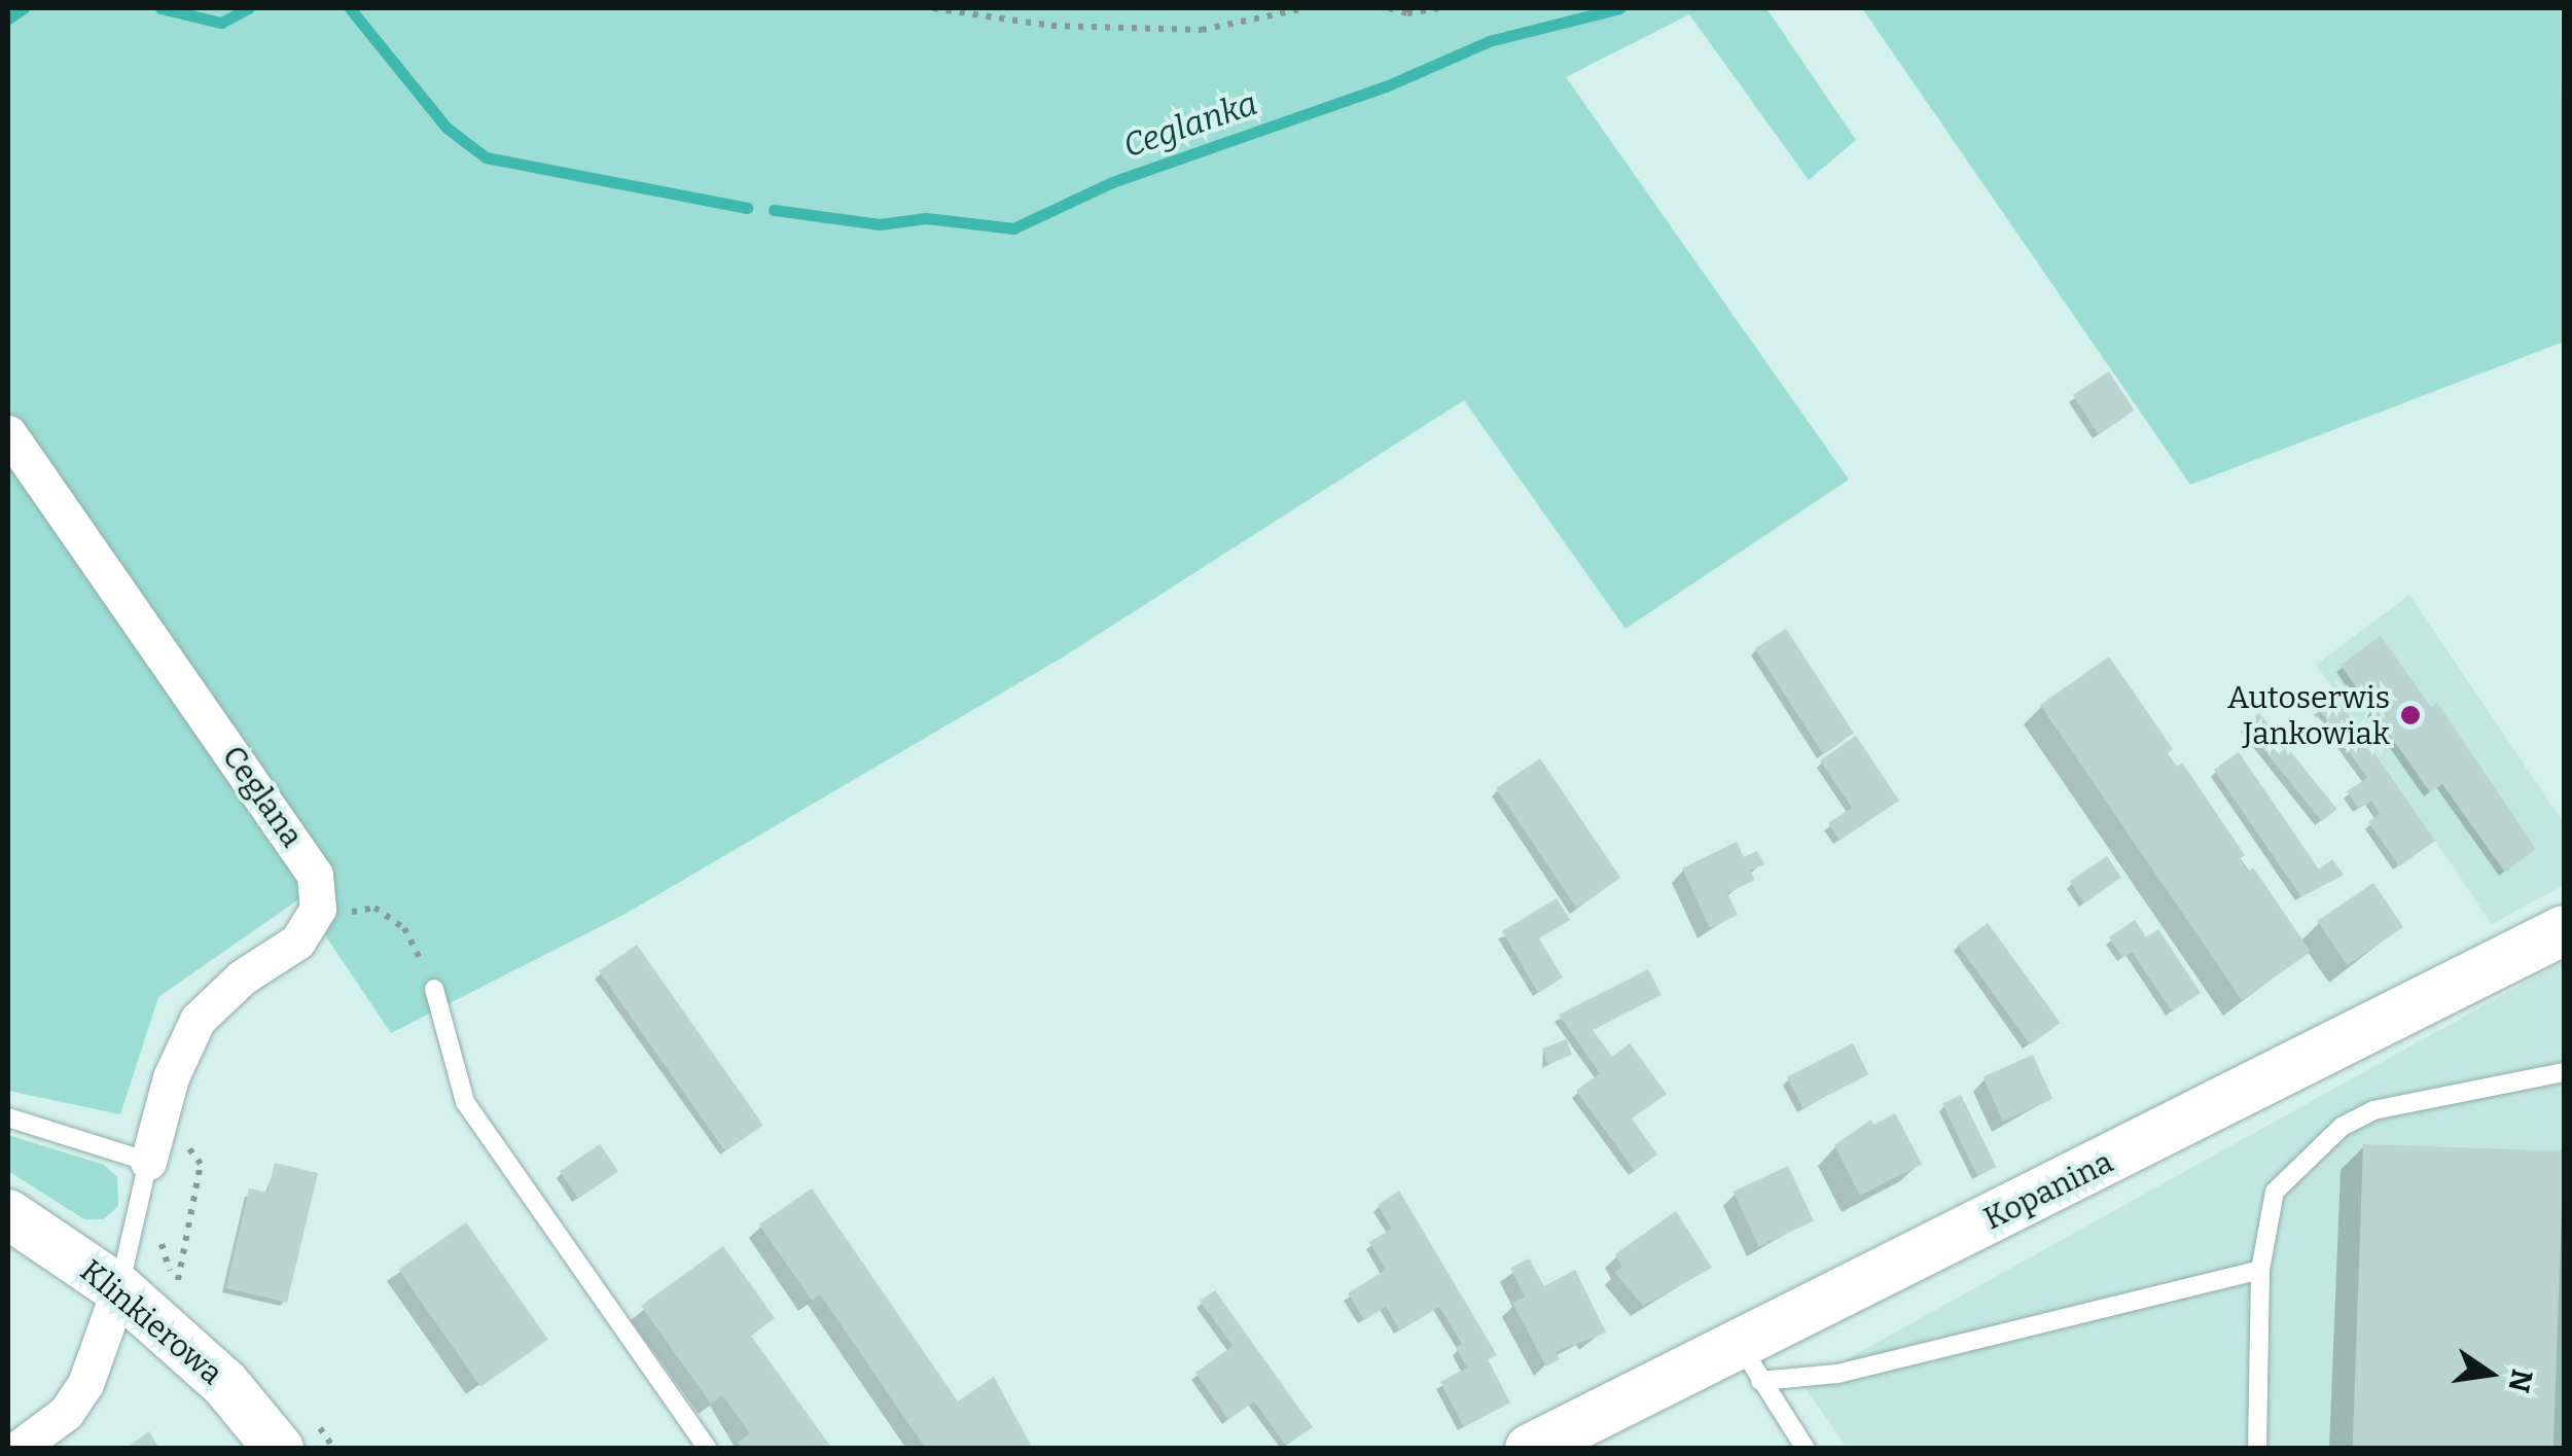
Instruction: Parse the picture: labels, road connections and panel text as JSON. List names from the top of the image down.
{
  "streets": {
    "street": ["Ceglana", "Kopanina", "Klinkierowa"]
  },
  "water": ["Ceglanka"],
  "places": ["Autoserwis Jankowiak"],
  "north": "right"
}
